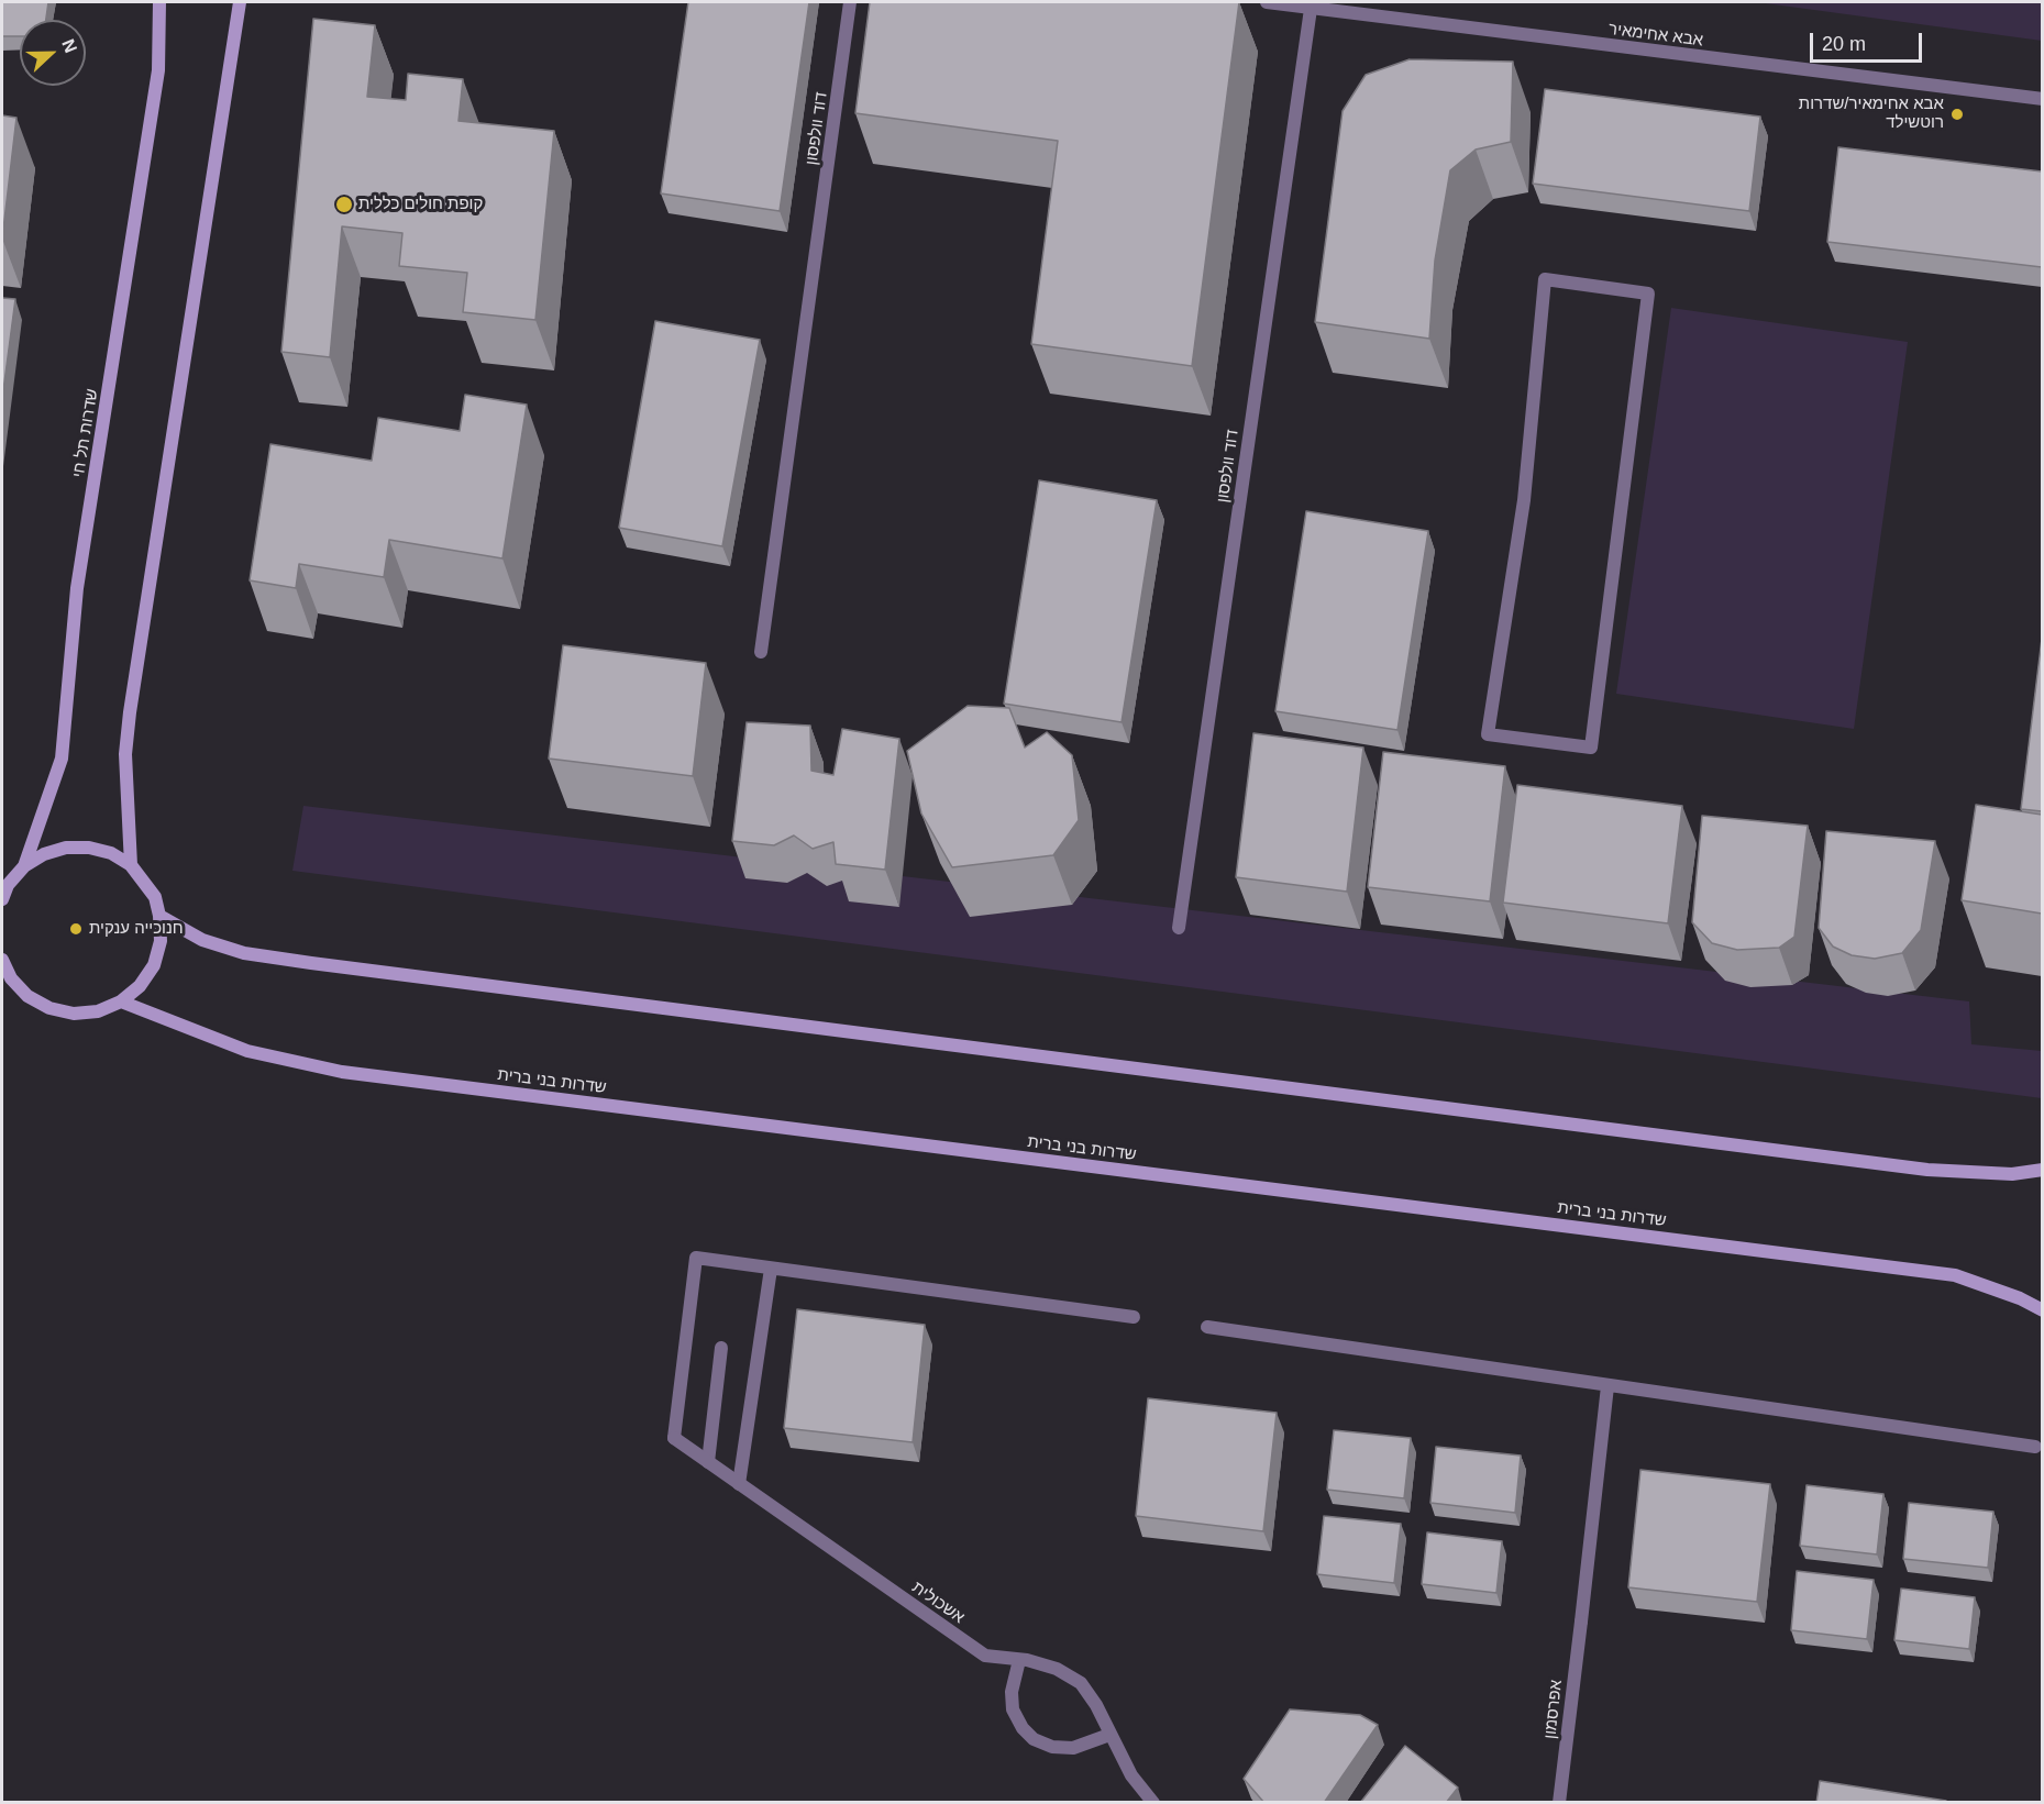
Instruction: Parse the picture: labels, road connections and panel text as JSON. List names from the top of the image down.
{
  "streets": {
    "main road": ["שדרות תל חי", "שדרות בני ברית"],
    "street": [
      "אבא אחימאיר",
      "דוד וולפסון",
      "אשכולית",
      "אפרסמון"
    ]
  },
  "crossings": [
    ["אבא אחימאיר", "דוד וולפסון"]
  ],
  "places": ["אבא אחימאיר/שדרות רוטשילד", "קופת חולים כללית", "חנוכייה ענקית"],
  "scale_bar": "20 m",
  "north": "right"
}
